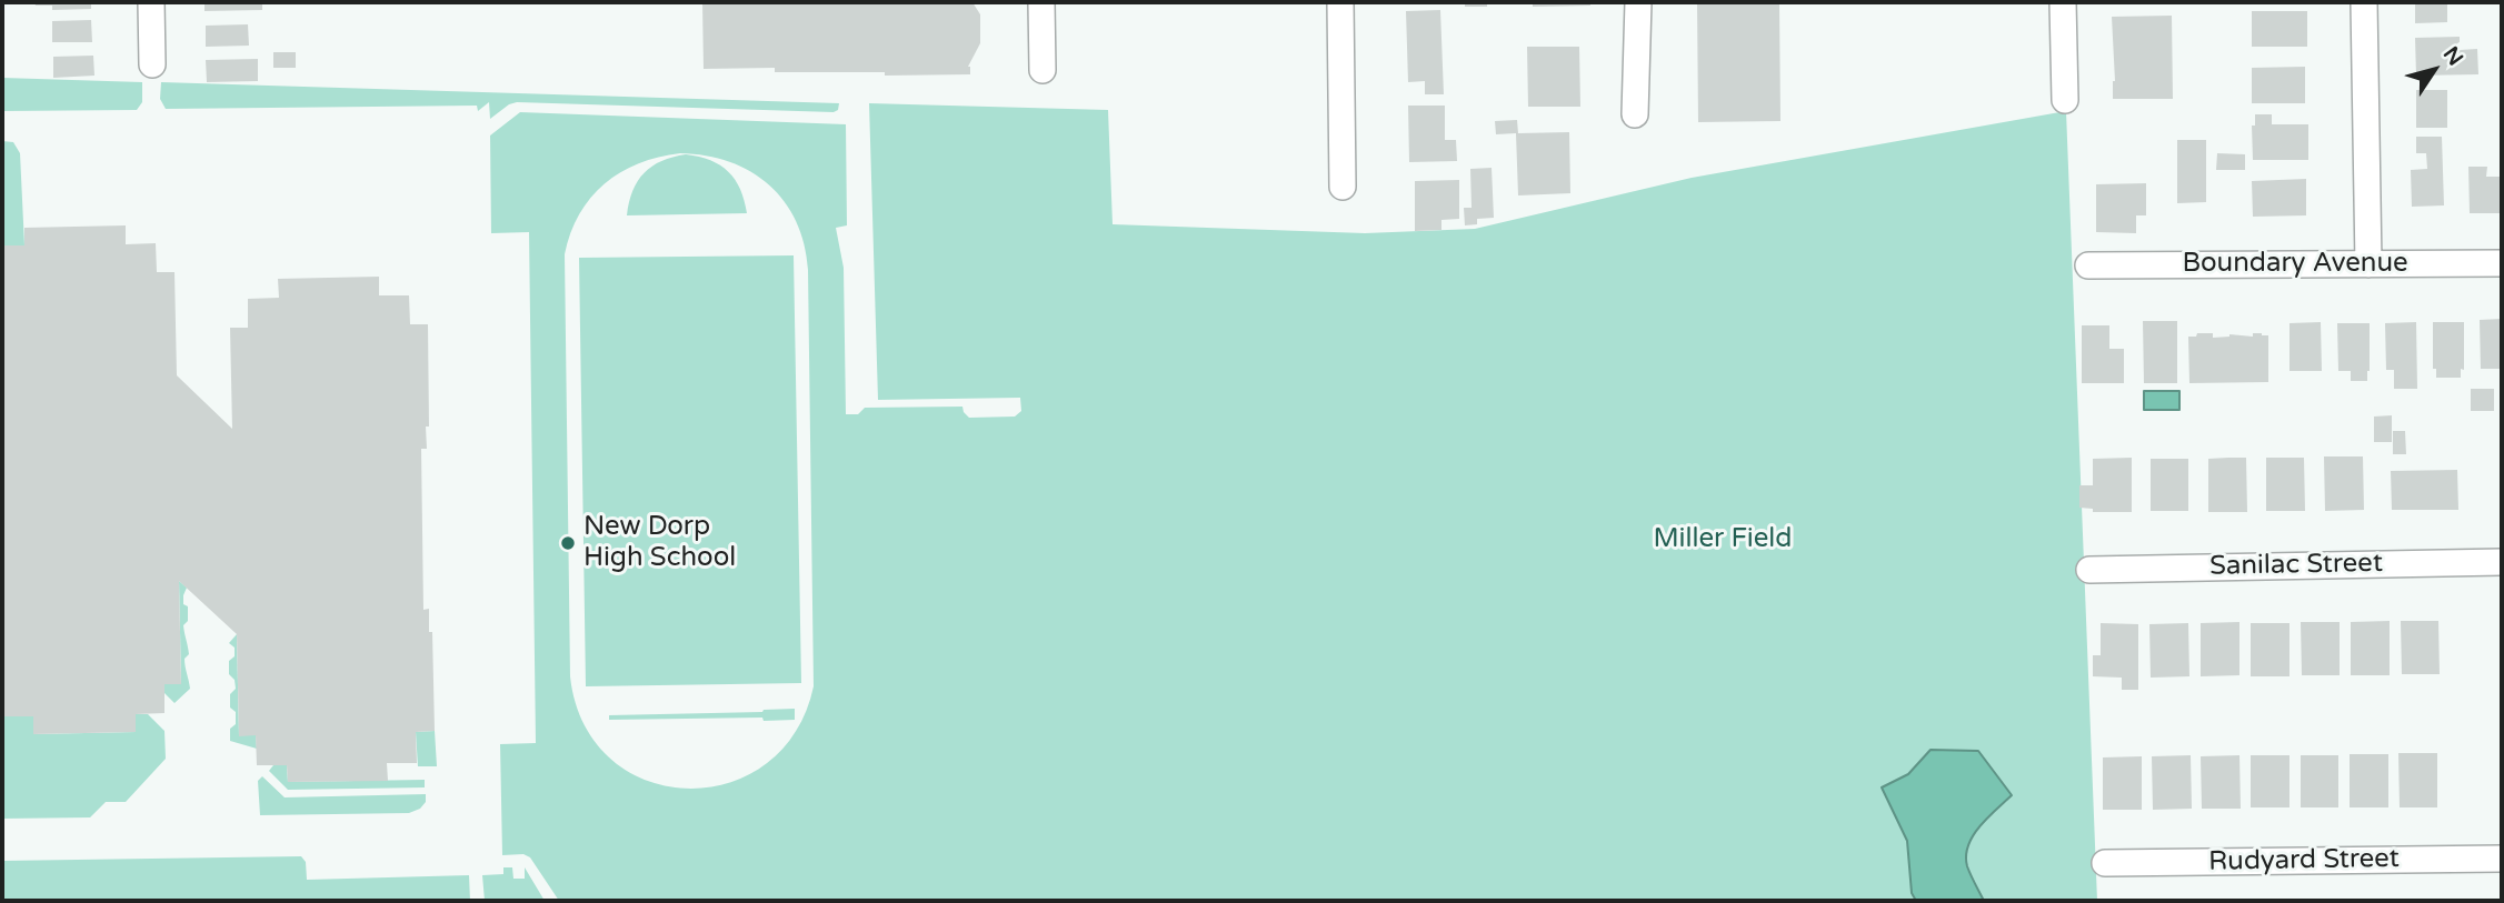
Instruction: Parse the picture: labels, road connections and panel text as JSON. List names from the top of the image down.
{
  "streets": {
    "street": ["Boundary Avenue", "Sanilac Street", "Rudyard Street"]
  },
  "parks": ["Miller Field"],
  "places": ["New Dorp High School"],
  "north": "top right"
}
